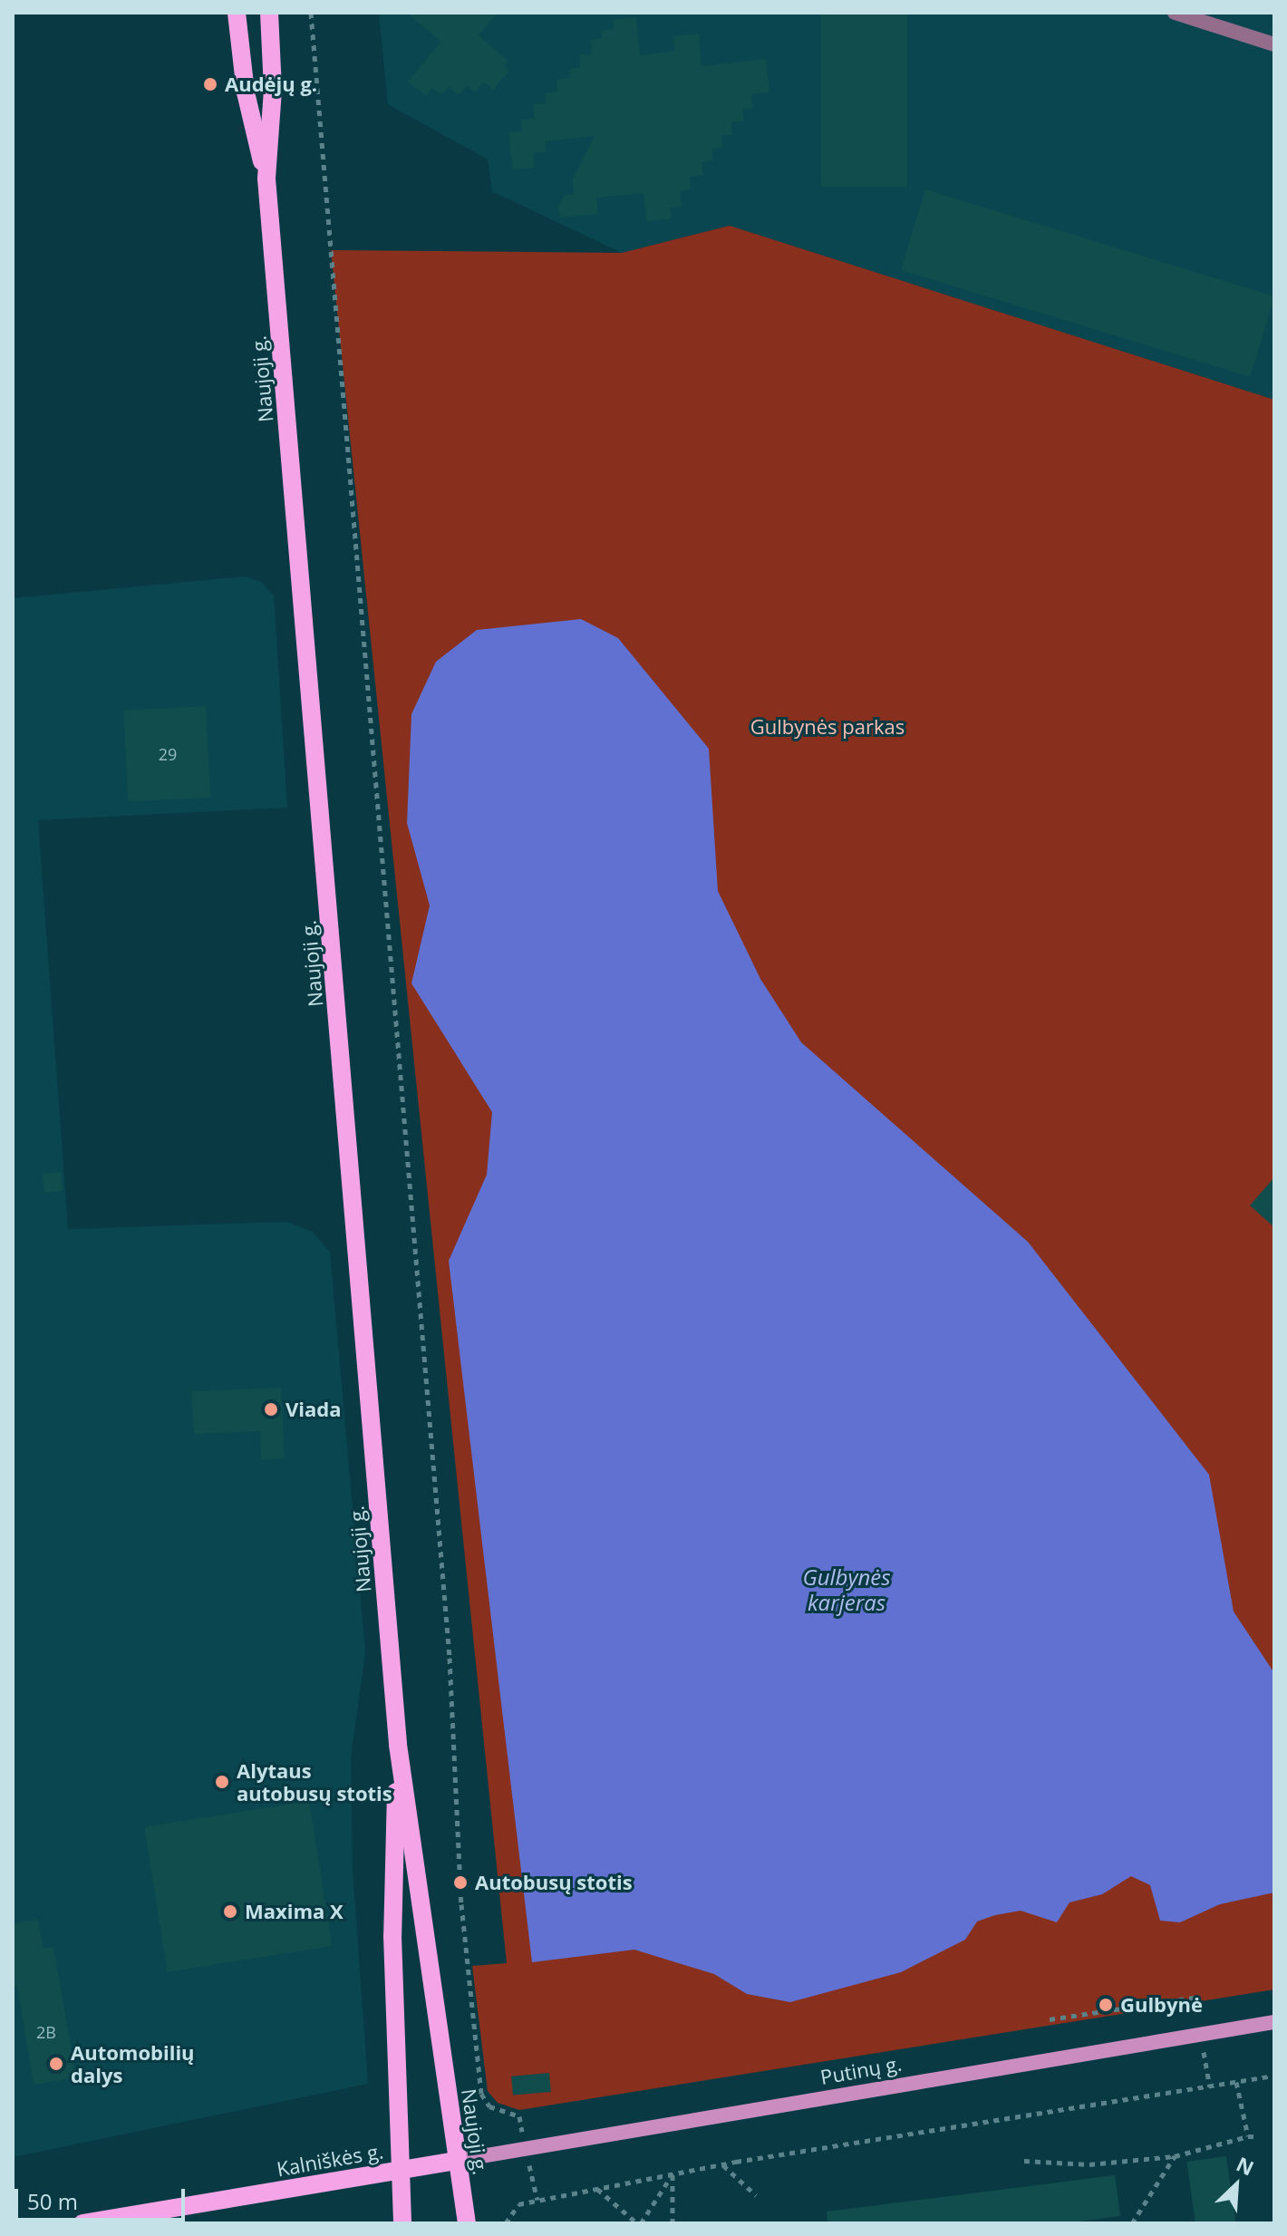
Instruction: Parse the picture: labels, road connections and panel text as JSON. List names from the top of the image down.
{
  "streets": {
    "main road": ["Naujoji g.", "Putinų g.", "Kalniškės g."]
  },
  "crossings": [
    ["Naujoji g.", "Putinų g."],
    ["Naujoji g.", "Kalniškės g."],
    ["Putinų g.", "Kalniškės g."]
  ],
  "water": ["Gulbynės karjeras"],
  "parks": ["Gulbynės parkas"],
  "places": [
    "Audėjų g.",
    "Viada",
    "Alytaus autobusų stotis",
    "Autobusų stotis",
    "Maxima X",
    "Gulbynė",
    "Automobilių dalys"
  ],
  "house_numbers": ["29", "2B"],
  "scale_bar": "50 m",
  "north": "top right"
}
